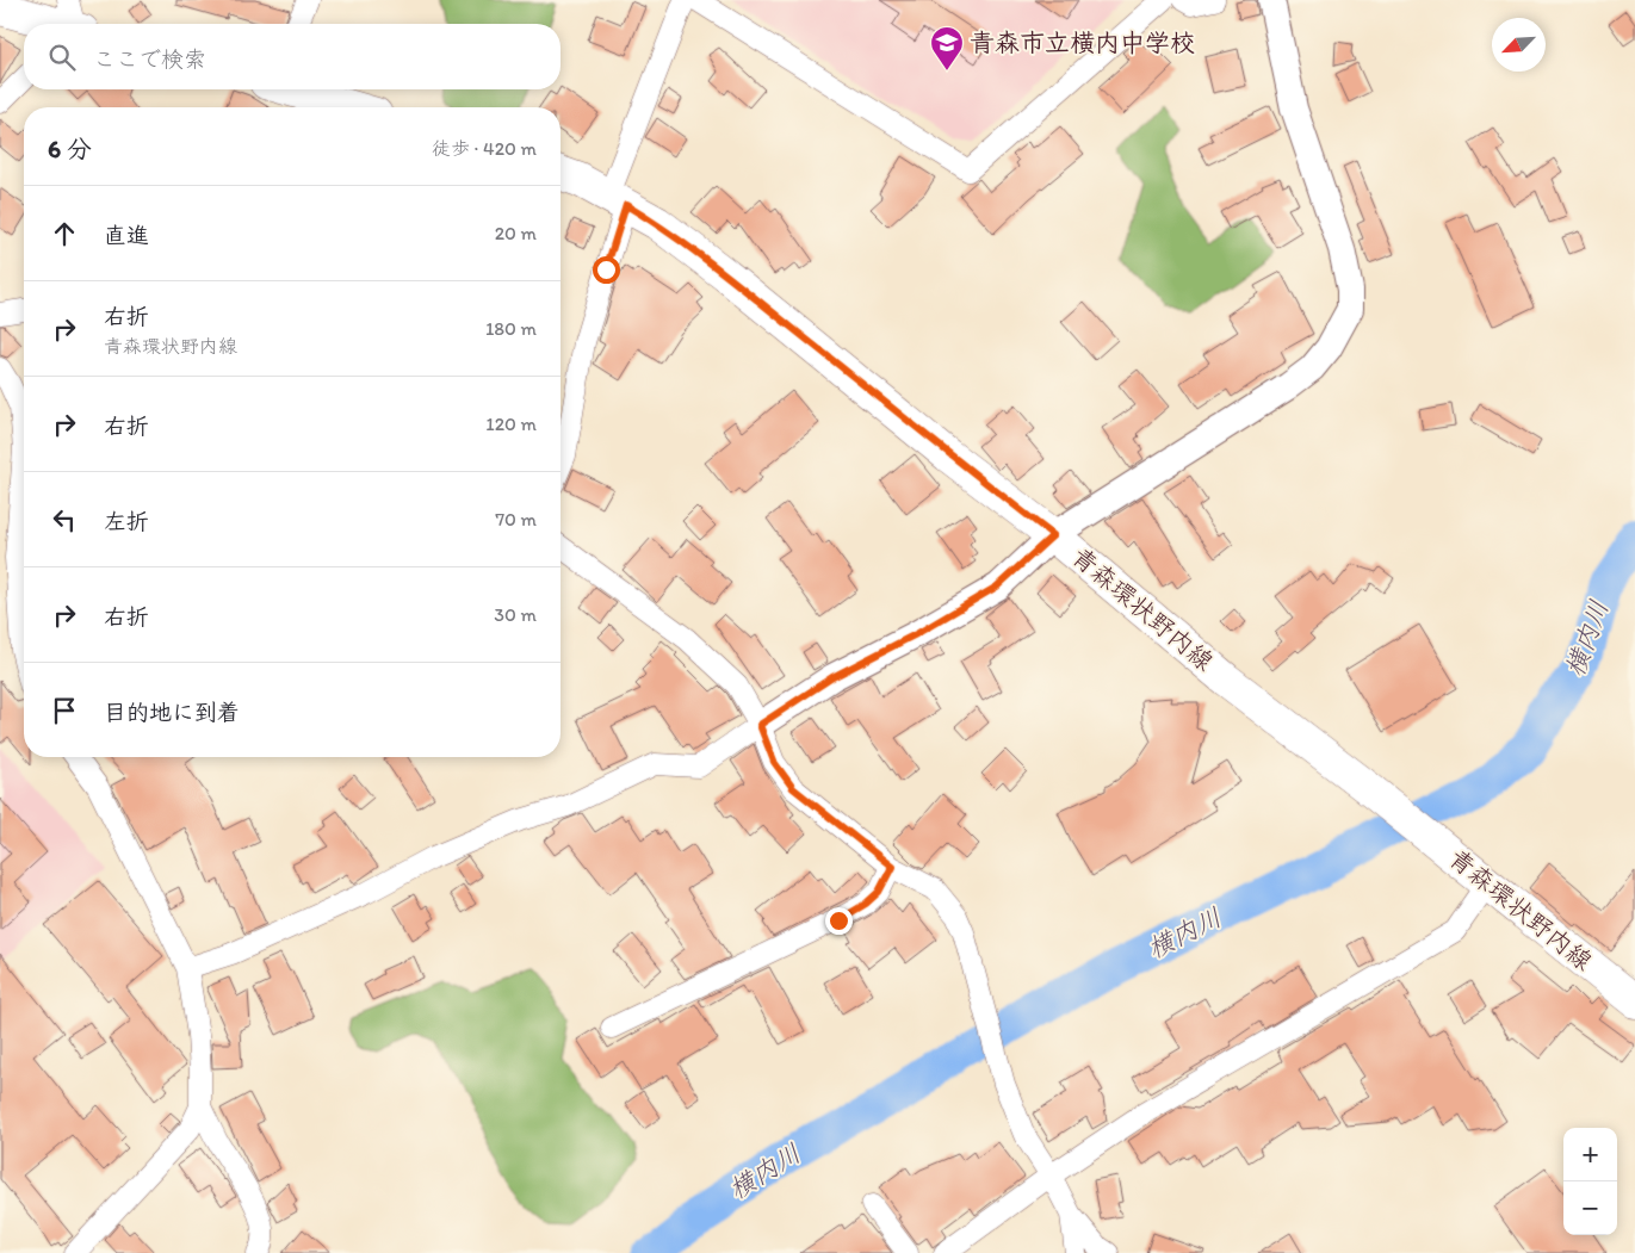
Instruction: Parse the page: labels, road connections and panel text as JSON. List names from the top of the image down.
{
  "streets": {
    "main road": ["青森環状野内線"]
  },
  "water": ["横内川"],
  "places": {
    "school or university": ["青森市立横内中学校"]
  },
  "north": "bottom left",
  "page": {
    "search": "ここで検索",
    "heading": ["6 分", "徒歩 · 420 m"],
    "list": [
      ["直進", "20 m"],
      ["右折", "青森環状野内線", "180 m"],
      ["右折", "120 m"],
      ["左折", "70 m"],
      ["右折", "30 m"],
      "目的地に到着"
    ],
    "map_buttons": ["+", "−"]
  }
}
